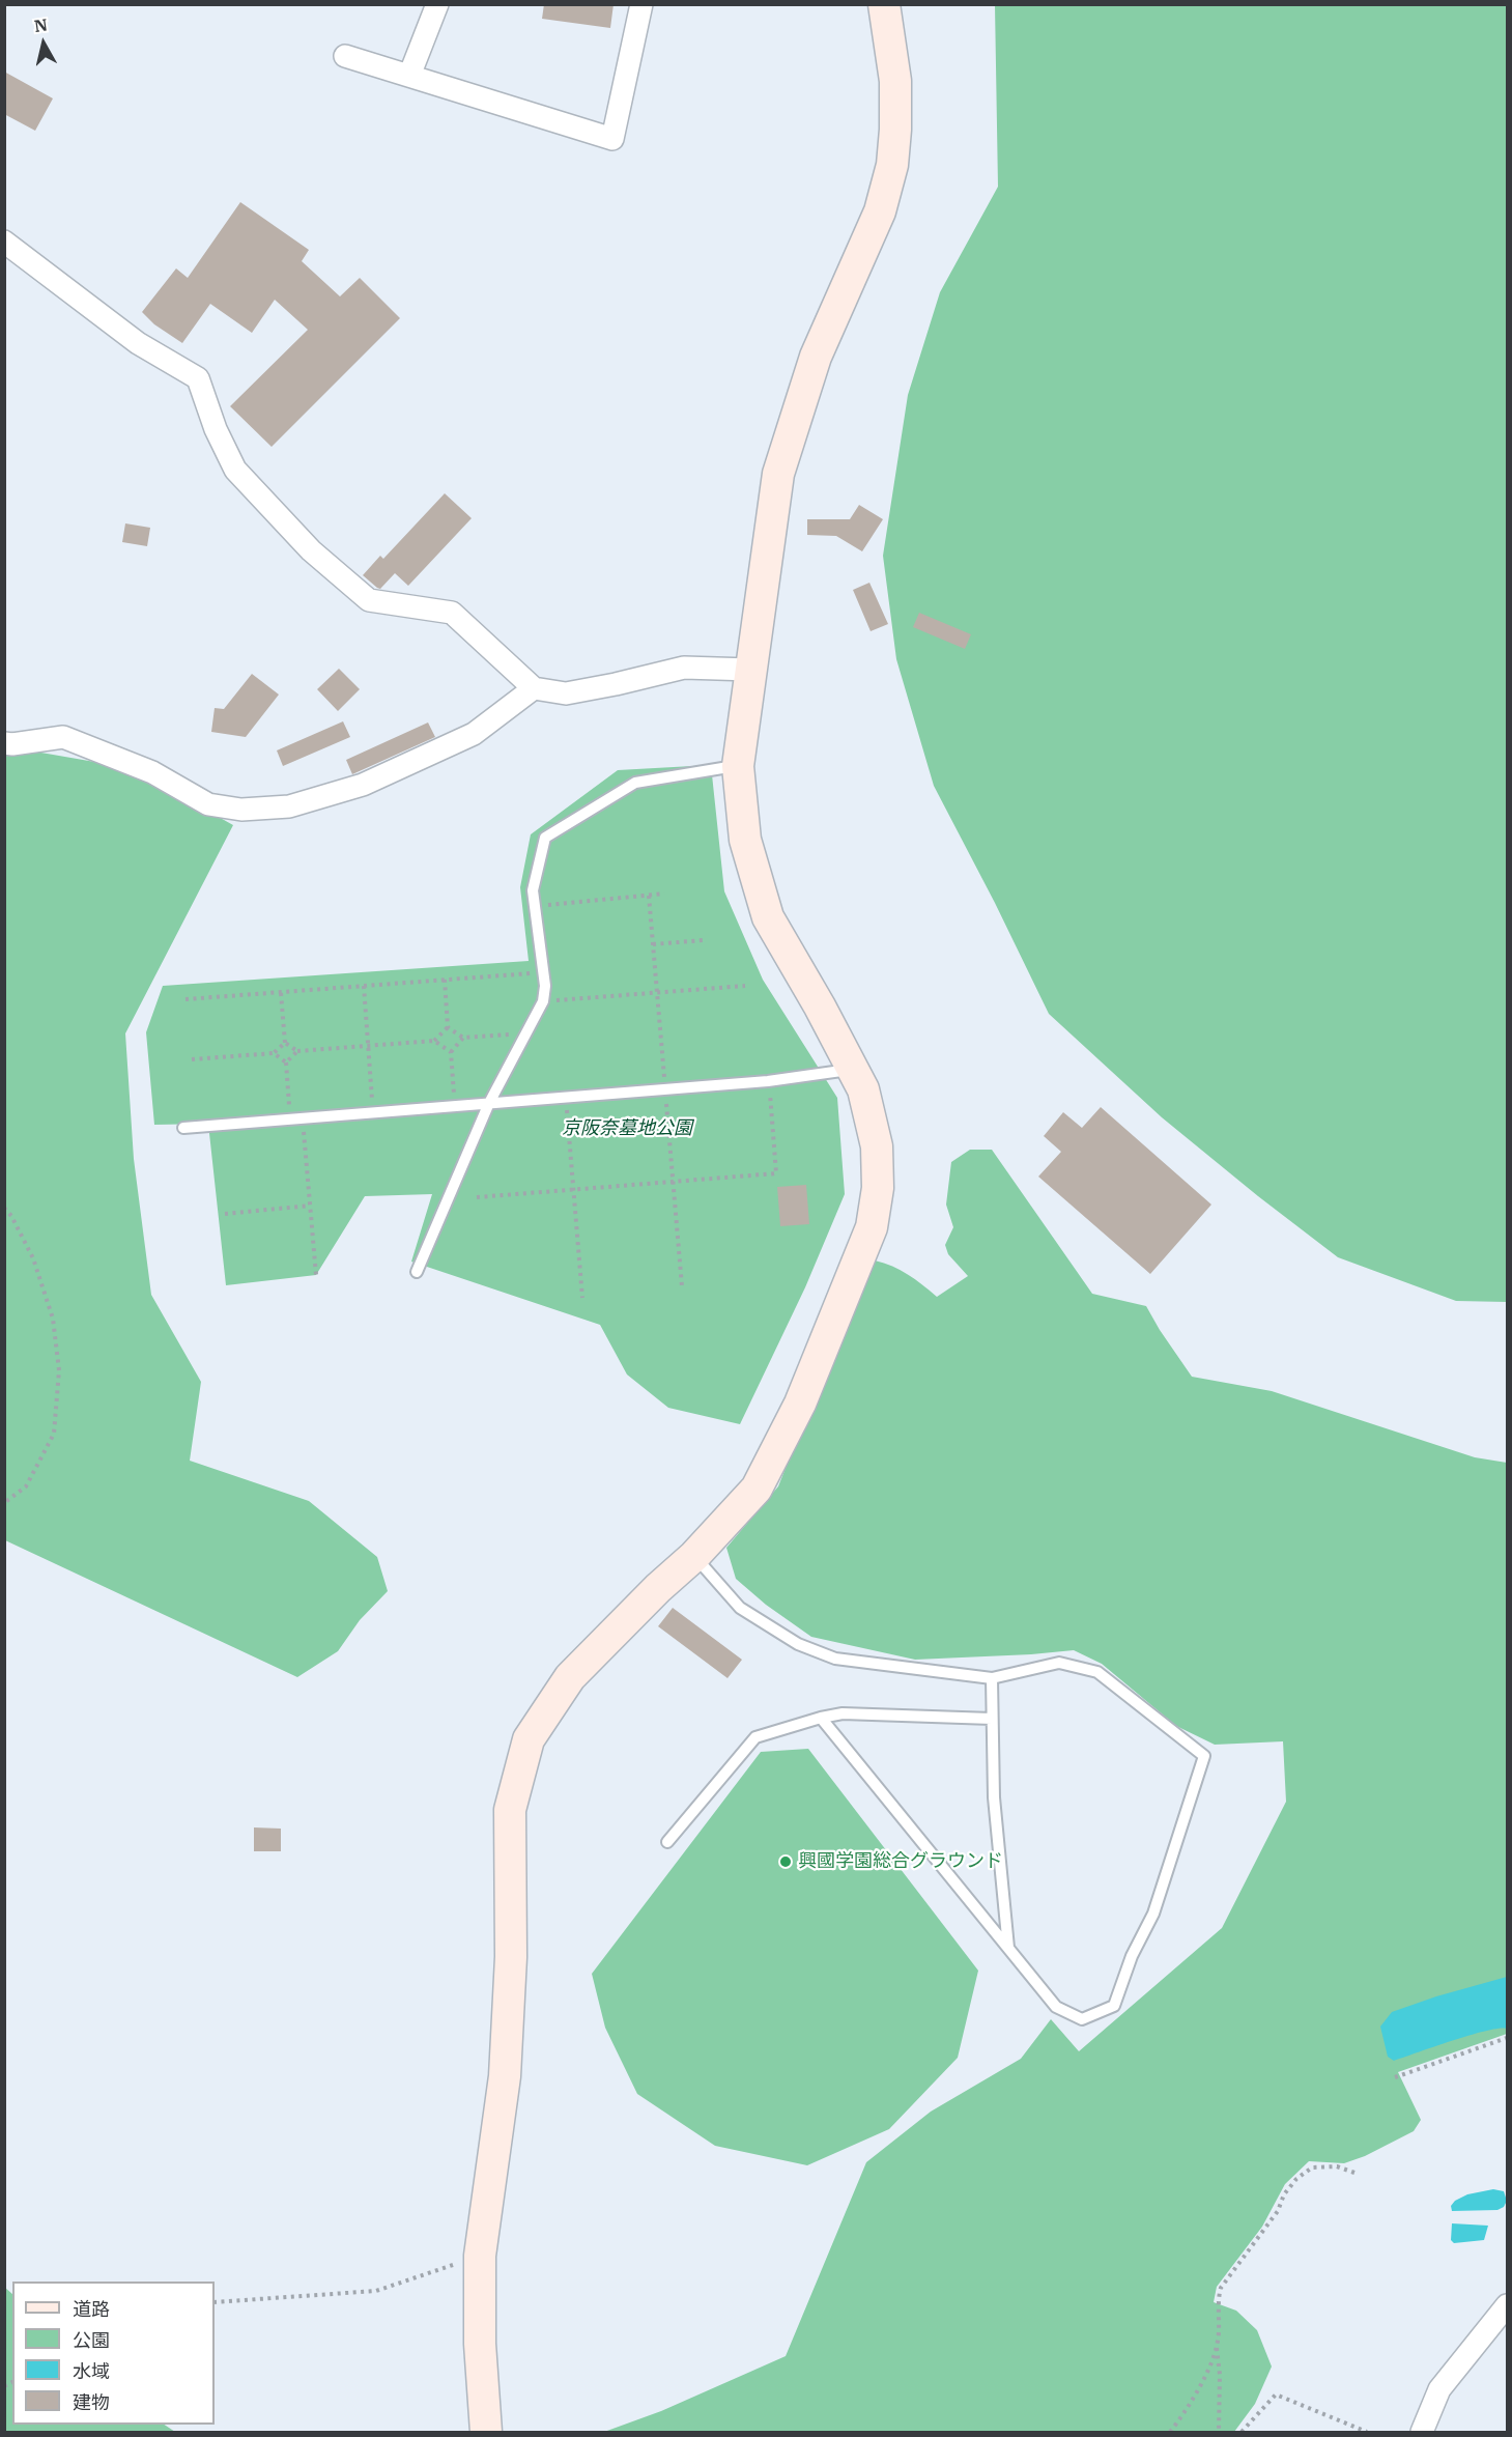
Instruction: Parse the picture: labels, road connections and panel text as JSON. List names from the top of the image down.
{
  "parks": ["京阪奈墓地公園"],
  "places": ["興國学園総合グラウンド"],
  "legend": [
    "道路",
    "公園",
    "水域",
    "建物"
  ],
  "north": "top"
}
